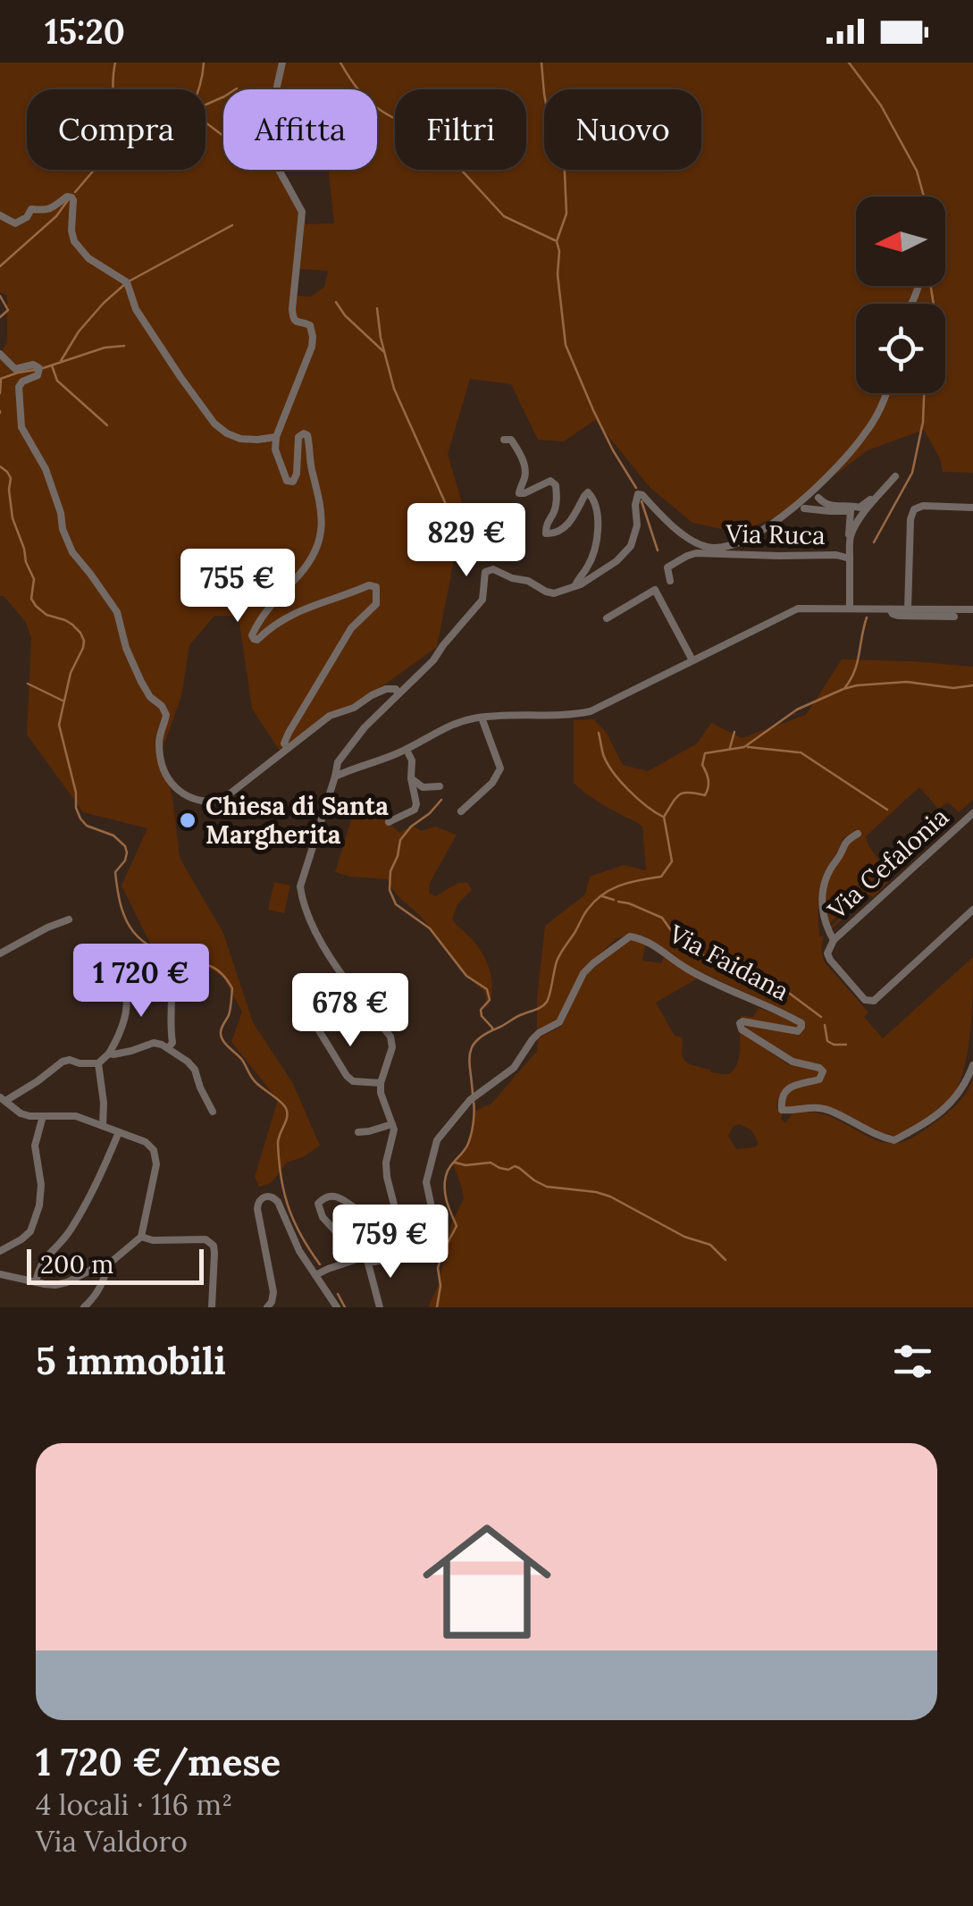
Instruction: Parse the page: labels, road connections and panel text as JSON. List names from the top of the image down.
{
  "streets": {
    "street": ["Via Ruca", "Via Cefalonia", "Via Faidana"]
  },
  "places": ["Chiesa di Santa Margherita"],
  "scale_bar": "200 m",
  "north": "left",
  "page": {
    "status": "15:20",
    "chip": [
      "Compra",
      "Affitta",
      "Filtri",
      "Nuovo"
    ],
    "price": [
      "829 €",
      "755 €",
      "1 720 €",
      "678 €",
      "759 €"
    ],
    "scale": "200 m",
    "heading": "5 immobili",
    "list": [
      {
        "name": "1 720 €/mese",
        "note": "4 locali · 116 m² · Via Valdoro"
      }
    ]
  }
}
